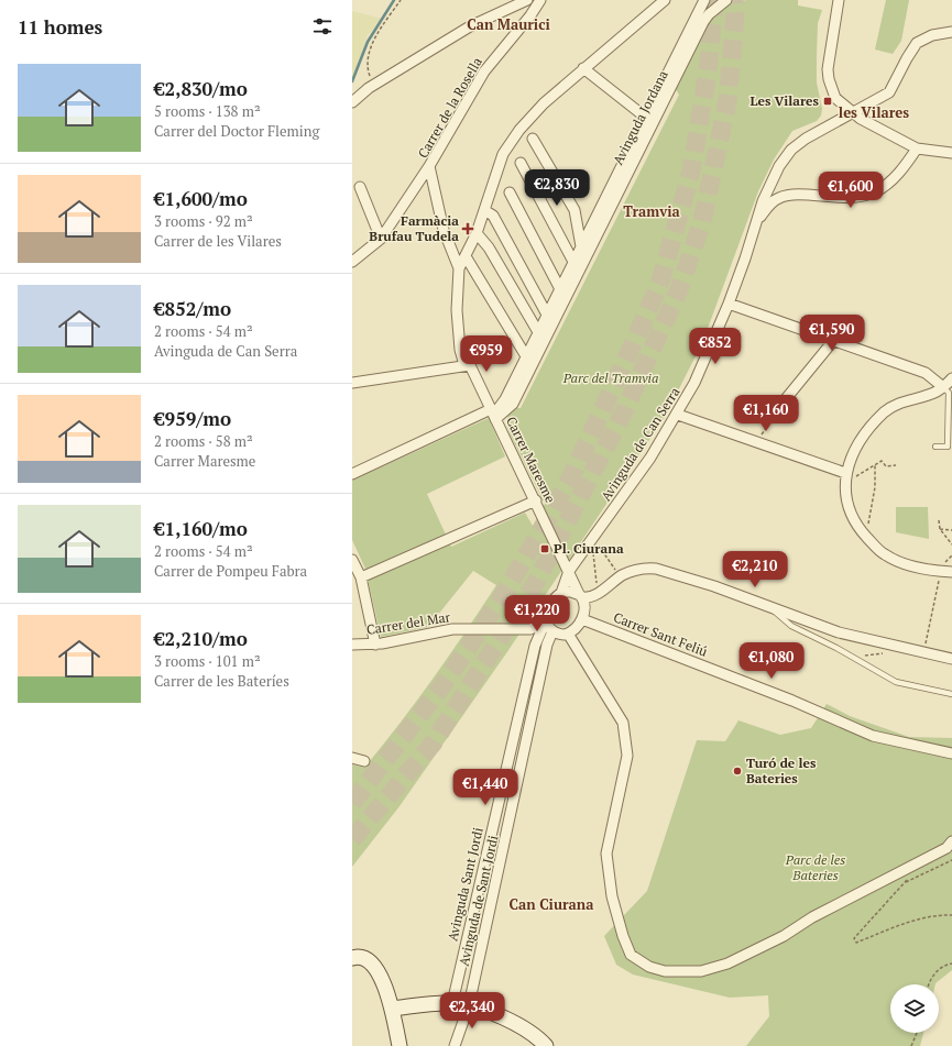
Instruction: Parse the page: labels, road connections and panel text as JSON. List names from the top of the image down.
{
  "streets": {
    "street": [
      "Carrer de la Rosella",
      "Avinguda Jordana",
      "Avinguda de Can Serra",
      "Carrer Maresme",
      "Carrer del Mar",
      "Carrer Sant Feliú",
      "Avinguda Sant Jordi",
      "Avinguda de Sant Jordi"
    ]
  },
  "crossings": [
    ["Avinguda Jordana", "Carrer Maresme"],
    ["Avinguda de Can Serra", "Carrer Maresme"],
    ["Carrer Maresme", "Carrer del Mar"],
    ["Carrer Maresme", "Carrer Sant Feliú"],
    ["Carrer Maresme", "Avinguda Sant Jordi"],
    ["Carrer Maresme", "Avinguda de Sant Jordi"],
    ["Carrer del Mar", "Carrer Sant Feliú"],
    ["Carrer del Mar", "Avinguda Sant Jordi"],
    ["Carrer del Mar", "Avinguda de Sant Jordi"],
    ["Carrer Sant Feliú", "Avinguda Sant Jordi"],
    ["Carrer Sant Feliú", "Avinguda de Sant Jordi"],
    ["Avinguda Sant Jordi", "Avinguda de Sant Jordi"]
  ],
  "districts": [
    "Can Maurici",
    "les Vilares",
    "Tramvia",
    "Can Ciurana"
  ],
  "parks": ["Parc del Tramvia", "Parc de les Bateries"],
  "places": {
    "transit": ["Les Vilares", "Pl. Ciurana"],
    "health": ["Farmàcia Brufau Tudela"],
    "other": ["Turó de les Bateries"]
  },
  "page": {
    "heading": "11 homes",
    "list": [
      {
        "name": "€2,830/mo",
        "note": "5 rooms · 138 m² · Carrer del Doctor Fleming"
      },
      {
        "name": "€1,600/mo",
        "note": "3 rooms · 92 m² · Carrer de les Vilares"
      },
      {
        "name": "€852/mo",
        "note": "2 rooms · 54 m² · Avinguda de Can Serra"
      },
      {
        "name": "€959/mo",
        "note": "2 rooms · 58 m² · Carrer Maresme"
      },
      {
        "name": "€1,160/mo",
        "note": "2 rooms · 54 m² · Carrer de Pompeu Fabra"
      },
      {
        "name": "€2,210/mo",
        "note": "3 rooms · 101 m² · Carrer de les Bateríes"
      }
    ],
    "price": [
      "€2,830",
      "€1,600",
      "€1,590",
      "€852",
      "€959",
      "€1,160",
      "€2,210",
      "€1,220",
      "€1,080",
      "€1,440",
      "€2,340"
    ]
  }
}
